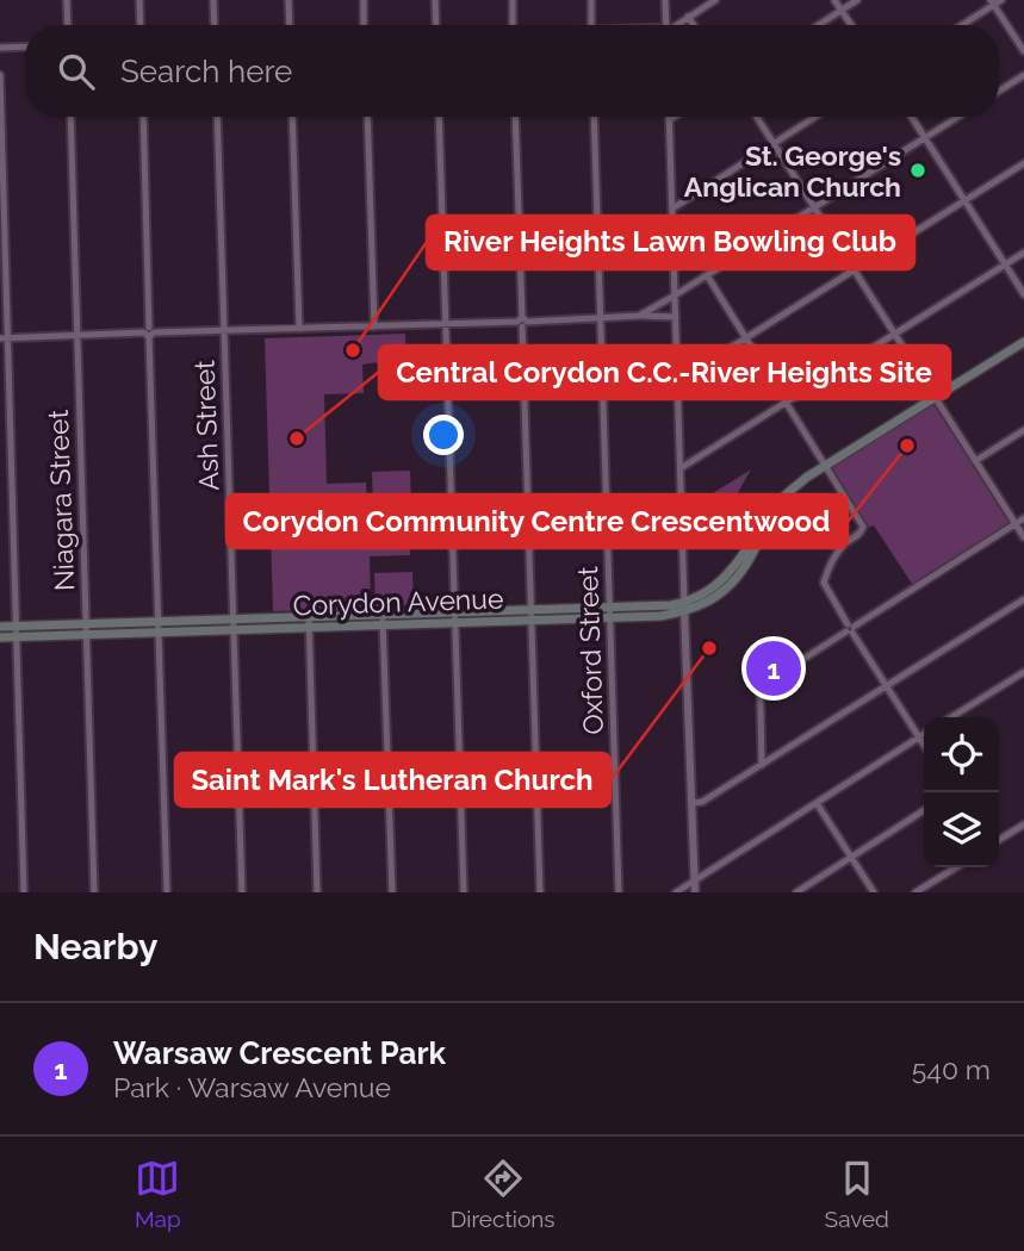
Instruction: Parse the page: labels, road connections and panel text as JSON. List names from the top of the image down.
{
  "streets": {
    "main road": ["Corydon Avenue"],
    "street": ["Ash Street", "Niagara Street", "Oxford Street"]
  },
  "crossings": [
    ["Ash Street", "Corydon Avenue"],
    ["Niagara Street", "Corydon Avenue"],
    ["Corydon Avenue", "Oxford Street"]
  ],
  "places": [
    "St. George's Anglican Church",
    "River Heights Lawn Bowling Club",
    "Central Corydon C.C.-River Heights Site",
    "Corydon Community Centre Crescentwood",
    "Saint Mark's Lutheran Church"
  ],
  "page": {
    "search": "Search here",
    "pins": "1",
    "heading": "Nearby",
    "list": [
      {
        "mark": "1",
        "name": "Warsaw Crescent Park",
        "note": "Park · Warsaw Avenue",
        "value": "540 m"
      }
    ],
    "nav": ["Map", "Directions", "Saved"]
  }
}
